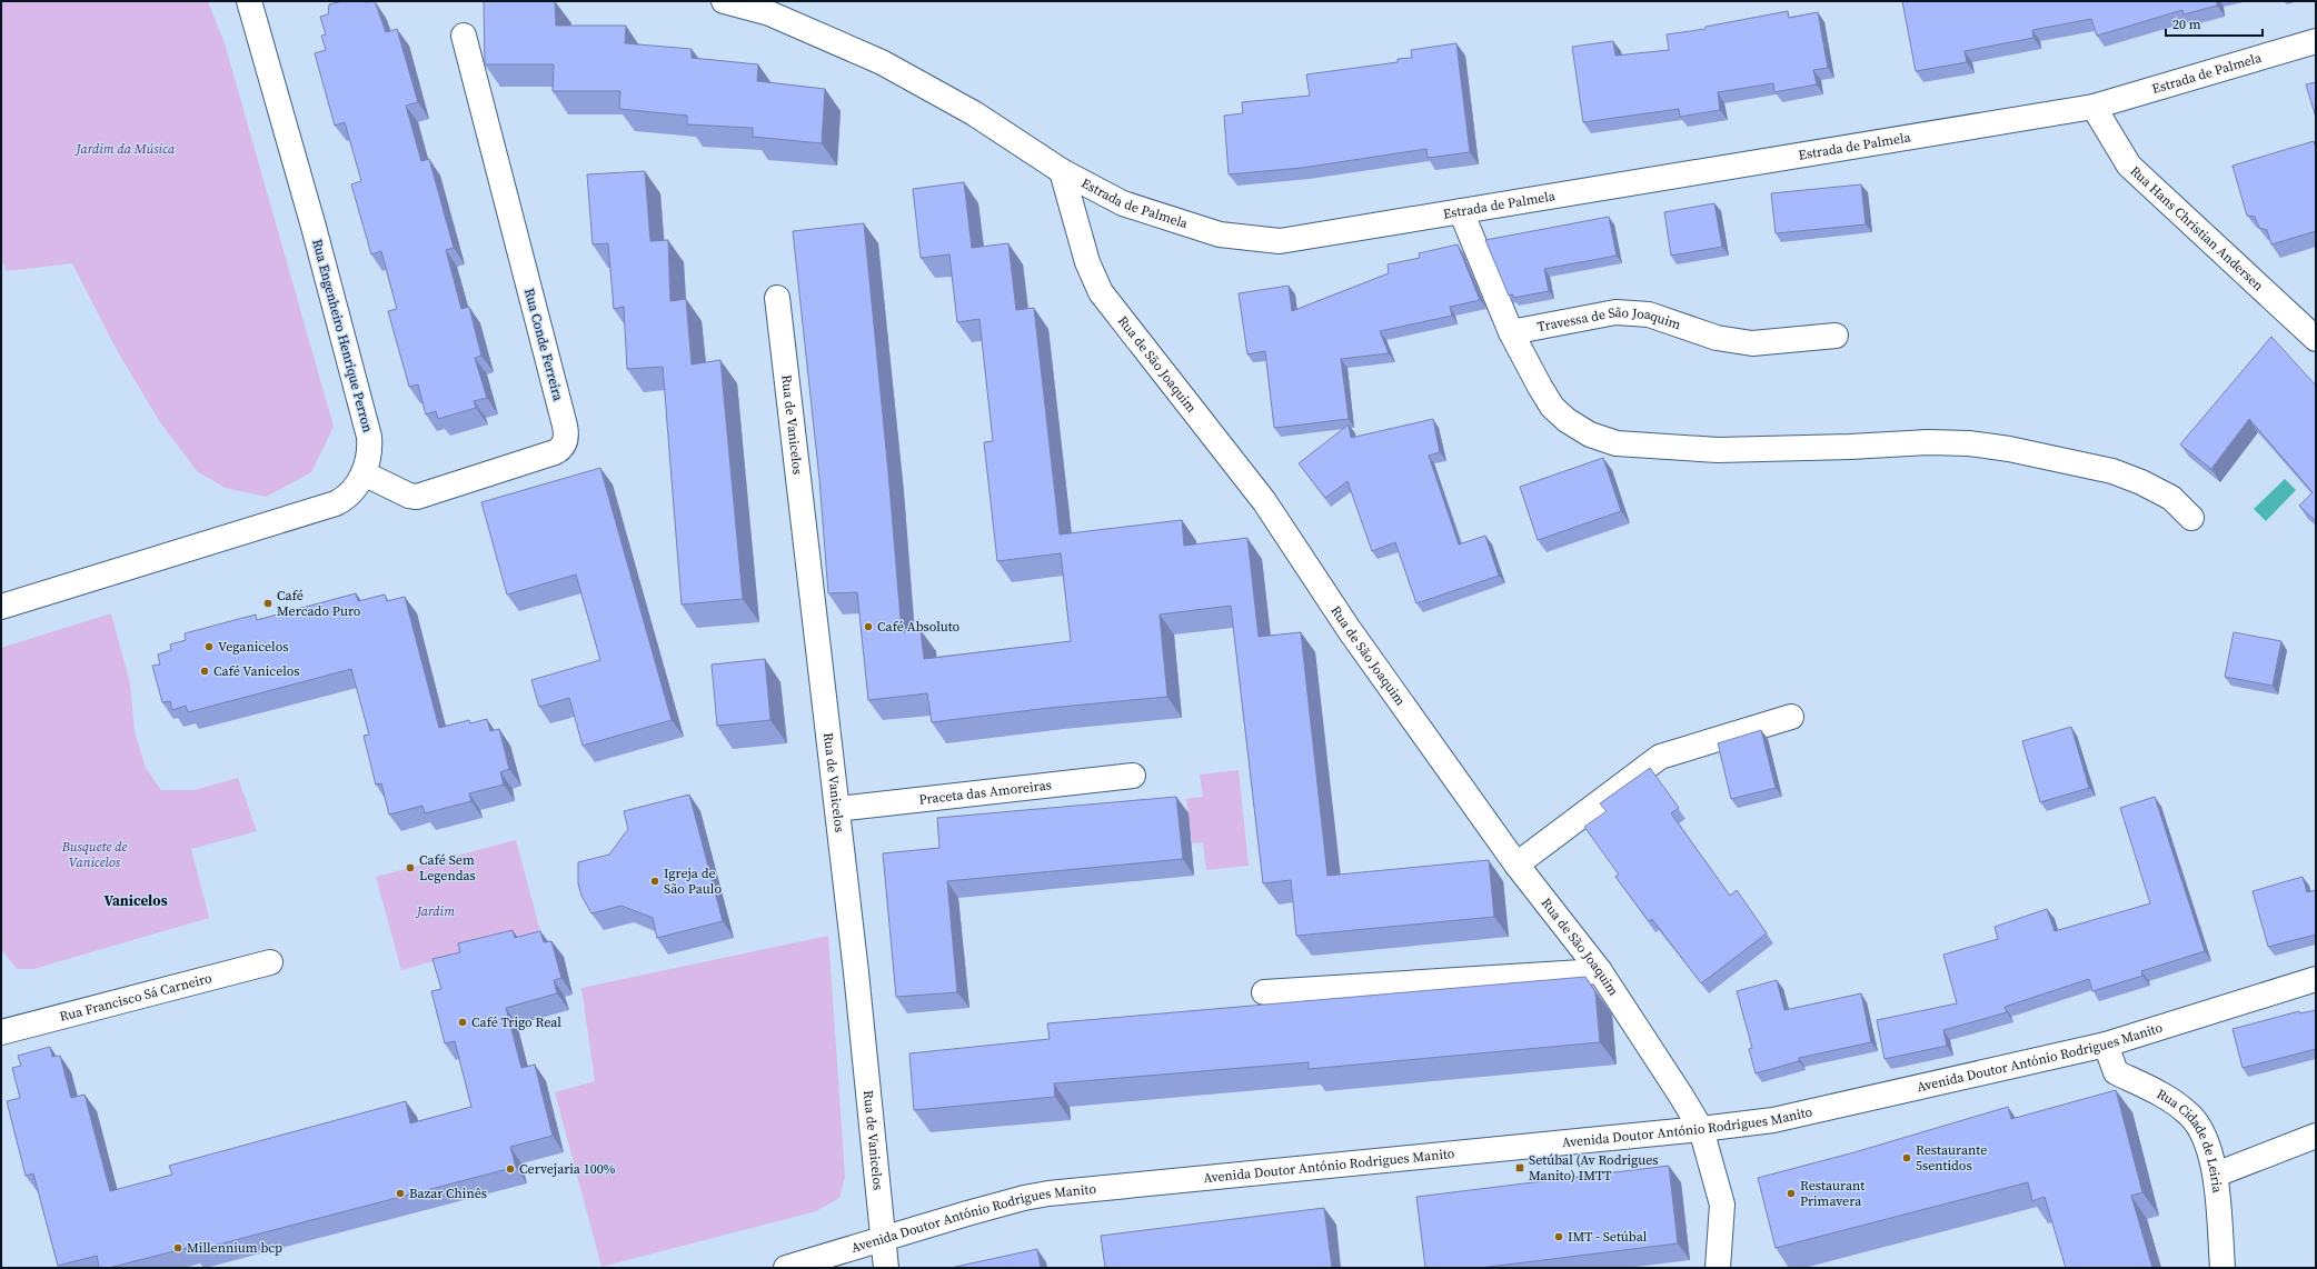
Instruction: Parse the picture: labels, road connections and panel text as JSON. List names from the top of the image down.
{
  "streets": {
    "street": [
      "Estrada de Palmela",
      "Rua Hans Christian Andersen",
      "Travessa de São Joaquim",
      "Rua Engenheiro Henrique Perron",
      "Rua Conde Ferreira",
      "Rua de São Joaquim",
      "Rua de Vanicelos",
      "Praceta das Amoreiras",
      "Rua Francisco Sá Carneiro",
      "Avenida Doutor António Rodrigues Manito",
      "Rua Cidade de Leiria"
    ]
  },
  "crossings": [
    ["Estrada de Palmela", "Rua Hans Christian Andersen"],
    ["Estrada de Palmela", "Rua de São Joaquim"],
    ["Rua Engenheiro Henrique Perron", "Rua Conde Ferreira"],
    ["Rua de São Joaquim", "Avenida Doutor António Rodrigues Manito"],
    ["Rua de Vanicelos", "Praceta das Amoreiras"],
    ["Rua de Vanicelos", "Avenida Doutor António Rodrigues Manito"],
    ["Avenida Doutor António Rodrigues Manito", "Rua Cidade de Leiria"]
  ],
  "districts": ["Vanicelos"],
  "parks": ["Jardim da Música", "Busquete de Vanicelos", "Jardim"],
  "places": {
    "other": [
      "Café Mercado Puro",
      "Café Absoluto",
      "Veganicelos",
      "Café Vanicelos",
      "Café Sem Legendas",
      "Igreja de São Paulo",
      "Café Trigo Real",
      "Restaurante 5sentidos",
      "Cervejaria 100%",
      "Bazar Chinês",
      "Restaurant Primavera",
      "IMT - Setúbal",
      "Millennium bcp"
    ],
    "transit": ["Setúbal (Av Rodrigues Manito) IMTT"]
  },
  "scale_bar": "20 m"
}
